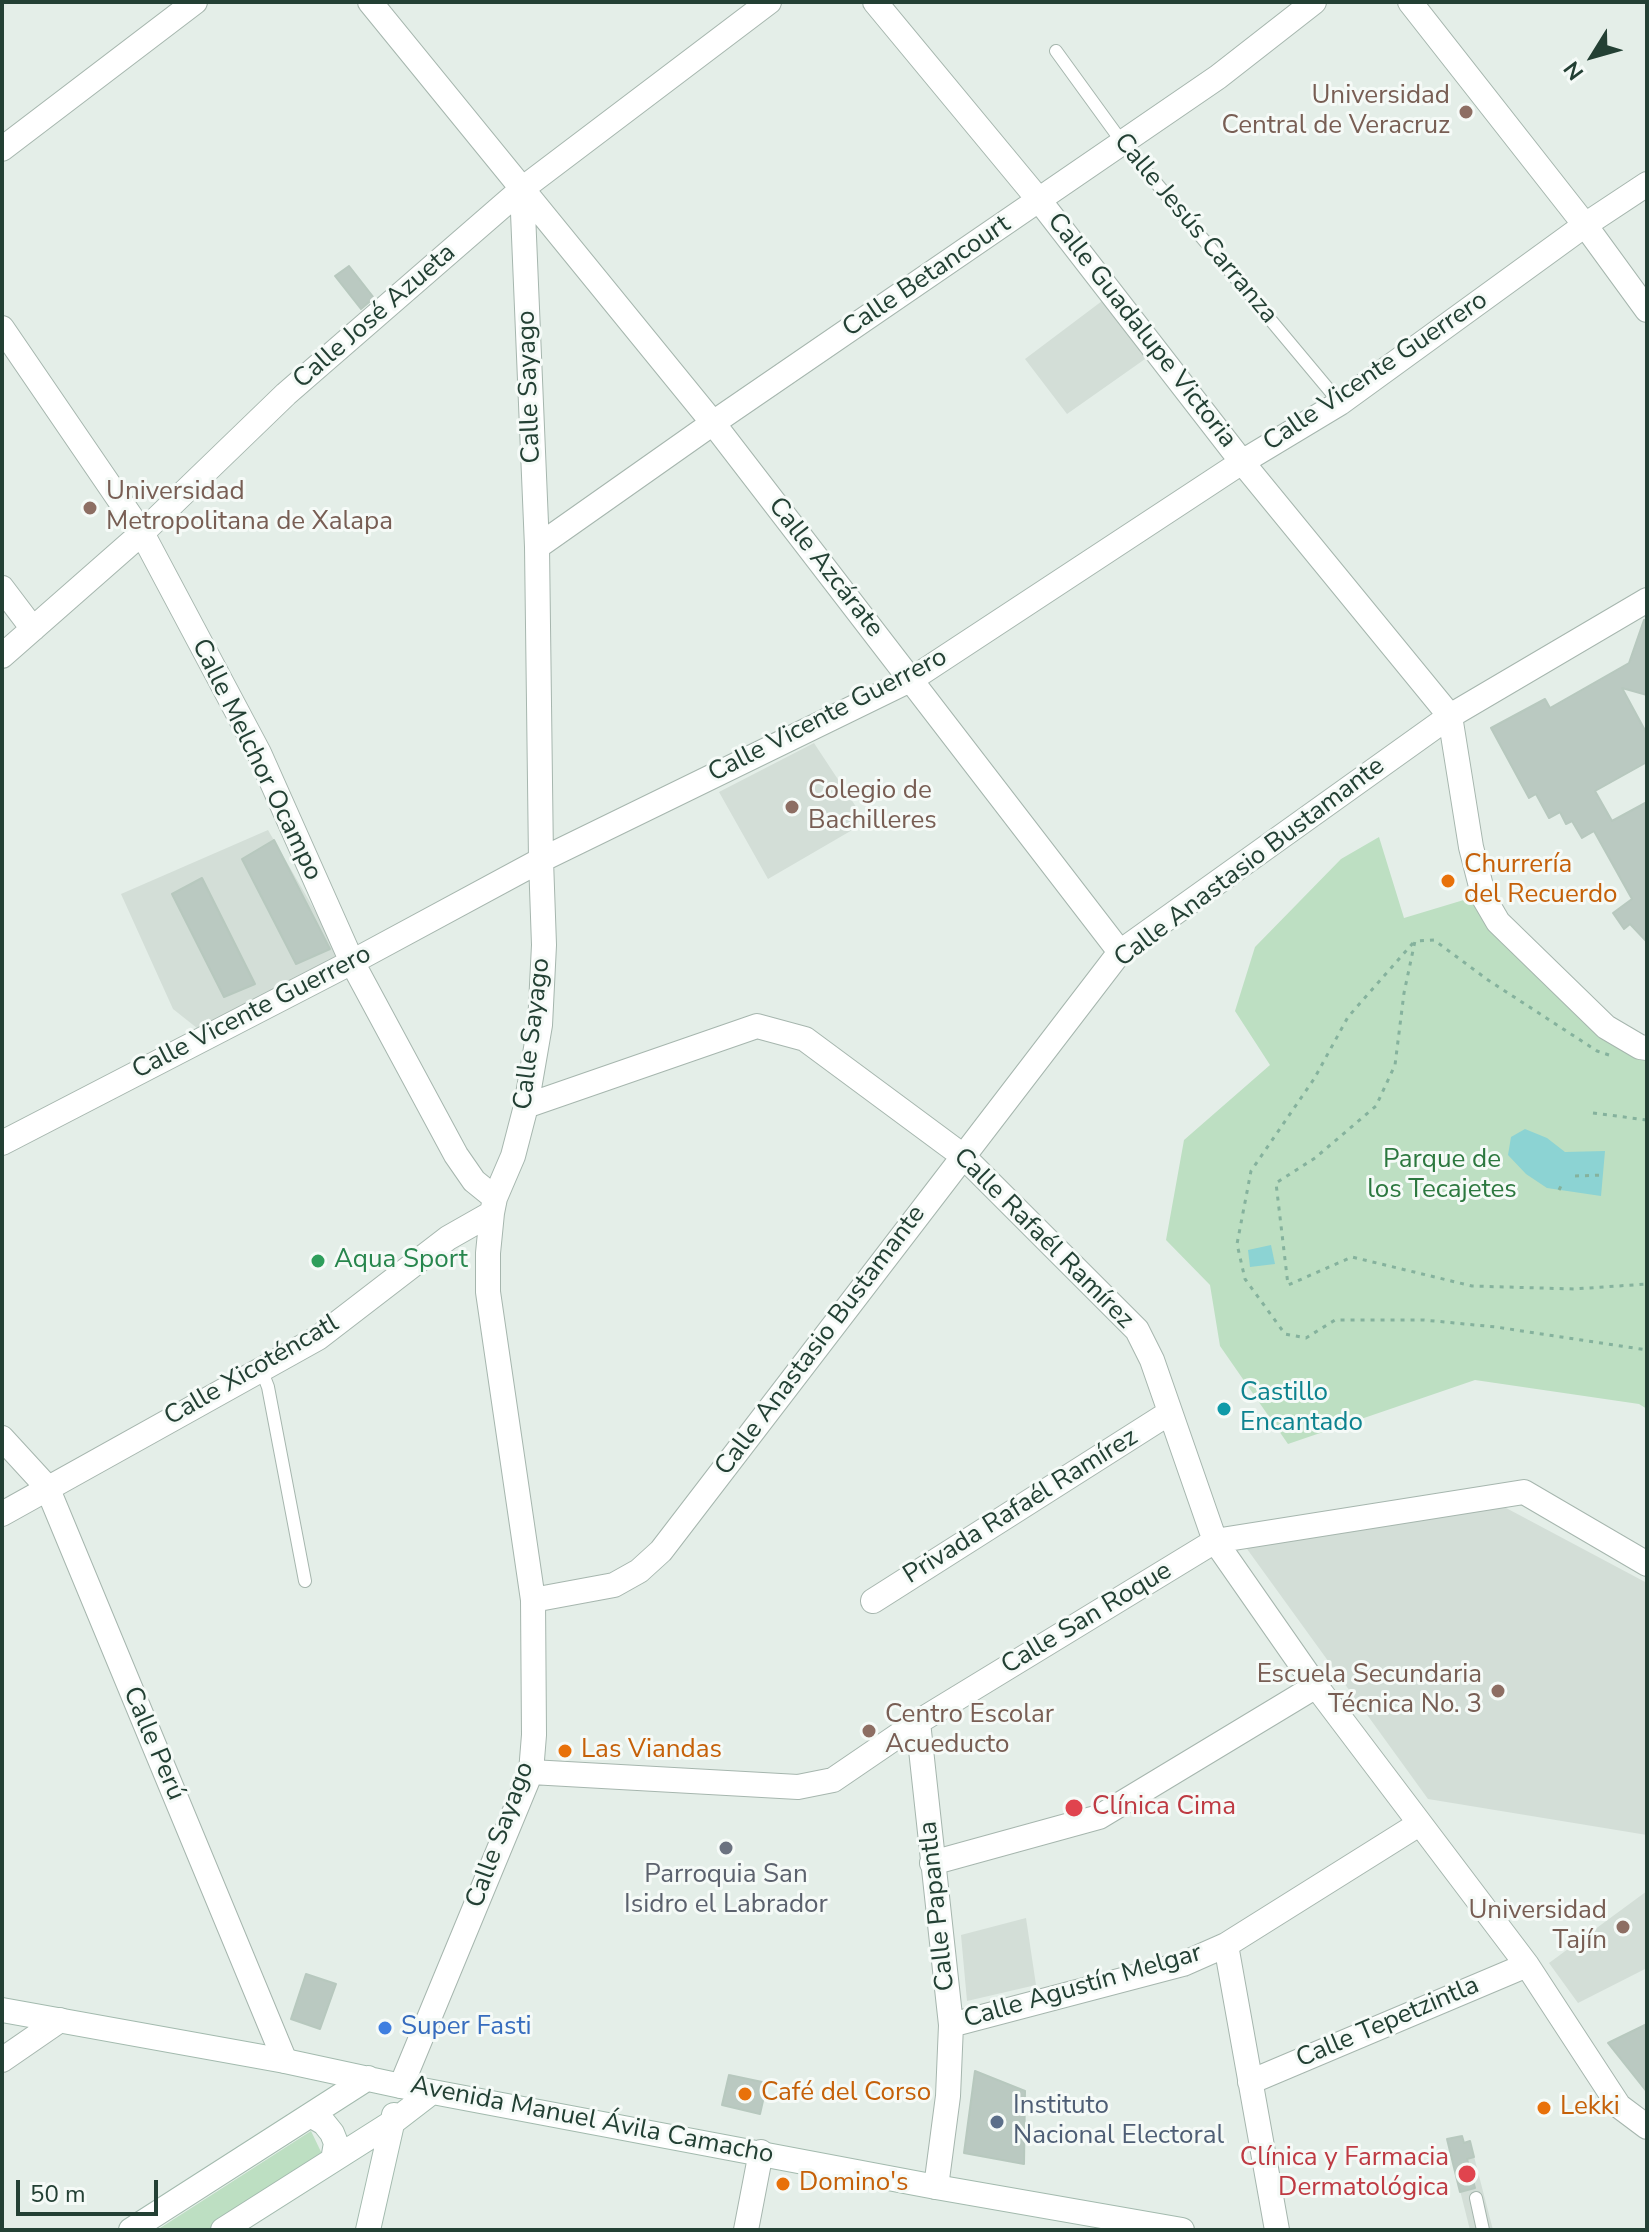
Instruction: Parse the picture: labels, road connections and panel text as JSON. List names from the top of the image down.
{
  "streets": {
    "street": [
      "Calle Betancourt",
      "Calle José Azueta",
      "Calle Guadalupe Victoria",
      "Calle Vicente Guerrero",
      "Calle Sayago",
      "Calle Azcárate",
      "Calle Melchor Ocampo",
      "Calle Anastasio Bustamante",
      "Calle Rafaél Ramírez",
      "Calle Xicoténcatl",
      "Privada Rafaél Ramírez",
      "Calle San Roque",
      "Calle Perú",
      "Calle Papantla",
      "Calle Agustín Melgar",
      "Calle Tepetzintla",
      "Avenida Manuel Ávila Camacho"
    ],
    "lane": ["Calle Jesús Carranza"]
  },
  "crossings": [
    ["Calle Jesús Carranza", "Calle Betancourt"],
    ["Calle Jesús Carranza", "Calle Vicente Guerrero"],
    ["Calle Betancourt", "Calle Guadalupe Victoria"],
    ["Calle Betancourt", "Calle Sayago"],
    ["Calle Betancourt", "Calle Azcárate"],
    ["Calle José Azueta", "Calle Sayago"],
    ["Calle José Azueta", "Calle Azcárate"],
    ["Calle José Azueta", "Calle Melchor Ocampo"],
    ["Calle Guadalupe Victoria", "Calle Vicente Guerrero"],
    ["Calle Guadalupe Victoria", "Calle Anastasio Bustamante"],
    ["Calle Vicente Guerrero", "Calle Sayago"],
    ["Calle Vicente Guerrero", "Calle Azcárate"],
    ["Calle Vicente Guerrero", "Calle Melchor Ocampo"],
    ["Calle Sayago", "Calle Azcárate"],
    ["Calle Sayago", "Calle Melchor Ocampo"],
    ["Calle Sayago", "Calle Anastasio Bustamante"],
    ["Calle Sayago", "Calle Rafaél Ramírez"],
    ["Calle Sayago", "Calle Xicoténcatl"],
    ["Calle Sayago", "Calle San Roque"],
    ["Calle Sayago", "Avenida Manuel Ávila Camacho"],
    ["Calle Azcárate", "Calle Anastasio Bustamante"],
    ["Calle Melchor Ocampo", "Calle Xicoténcatl"],
    ["Calle Anastasio Bustamante", "Calle Rafaél Ramírez"],
    ["Calle Rafaél Ramírez", "Privada Rafaél Ramírez"],
    ["Calle Rafaél Ramírez", "Calle San Roque"],
    ["Calle Rafaél Ramírez", "Calle Agustín Melgar"],
    ["Calle Rafaél Ramírez", "Calle Tepetzintla"],
    ["Calle Xicoténcatl", "Calle Perú"],
    ["Calle San Roque", "Calle Papantla"],
    ["Calle Perú", "Avenida Manuel Ávila Camacho"],
    ["Calle Papantla", "Calle Agustín Melgar"],
    ["Calle Papantla", "Avenida Manuel Ávila Camacho"]
  ],
  "parks": ["Parque de los Tecajetes"],
  "places": [
    "Universidad Central de Veracruz",
    "Universidad Metropolitana de Xalapa",
    "Colegio de Bachilleres",
    "Churrería del Recuerdo",
    "Aqua Sport",
    "Castillo Encantado",
    "Escuela Secundaria Técnica No. 3",
    "Centro Escolar Acueducto",
    "Las Viandas",
    "Clínica Cima",
    "Parroquia San Isidro el Labrador",
    "Universidad Tajín",
    "Super Fasti",
    "Café del Corso",
    "Lekki",
    "Instituto Nacional Electoral",
    "Clínica y Farmacia Dermatológica",
    "Domino's"
  ],
  "scale_bar": "50 m",
  "north": "bottom left"
}
